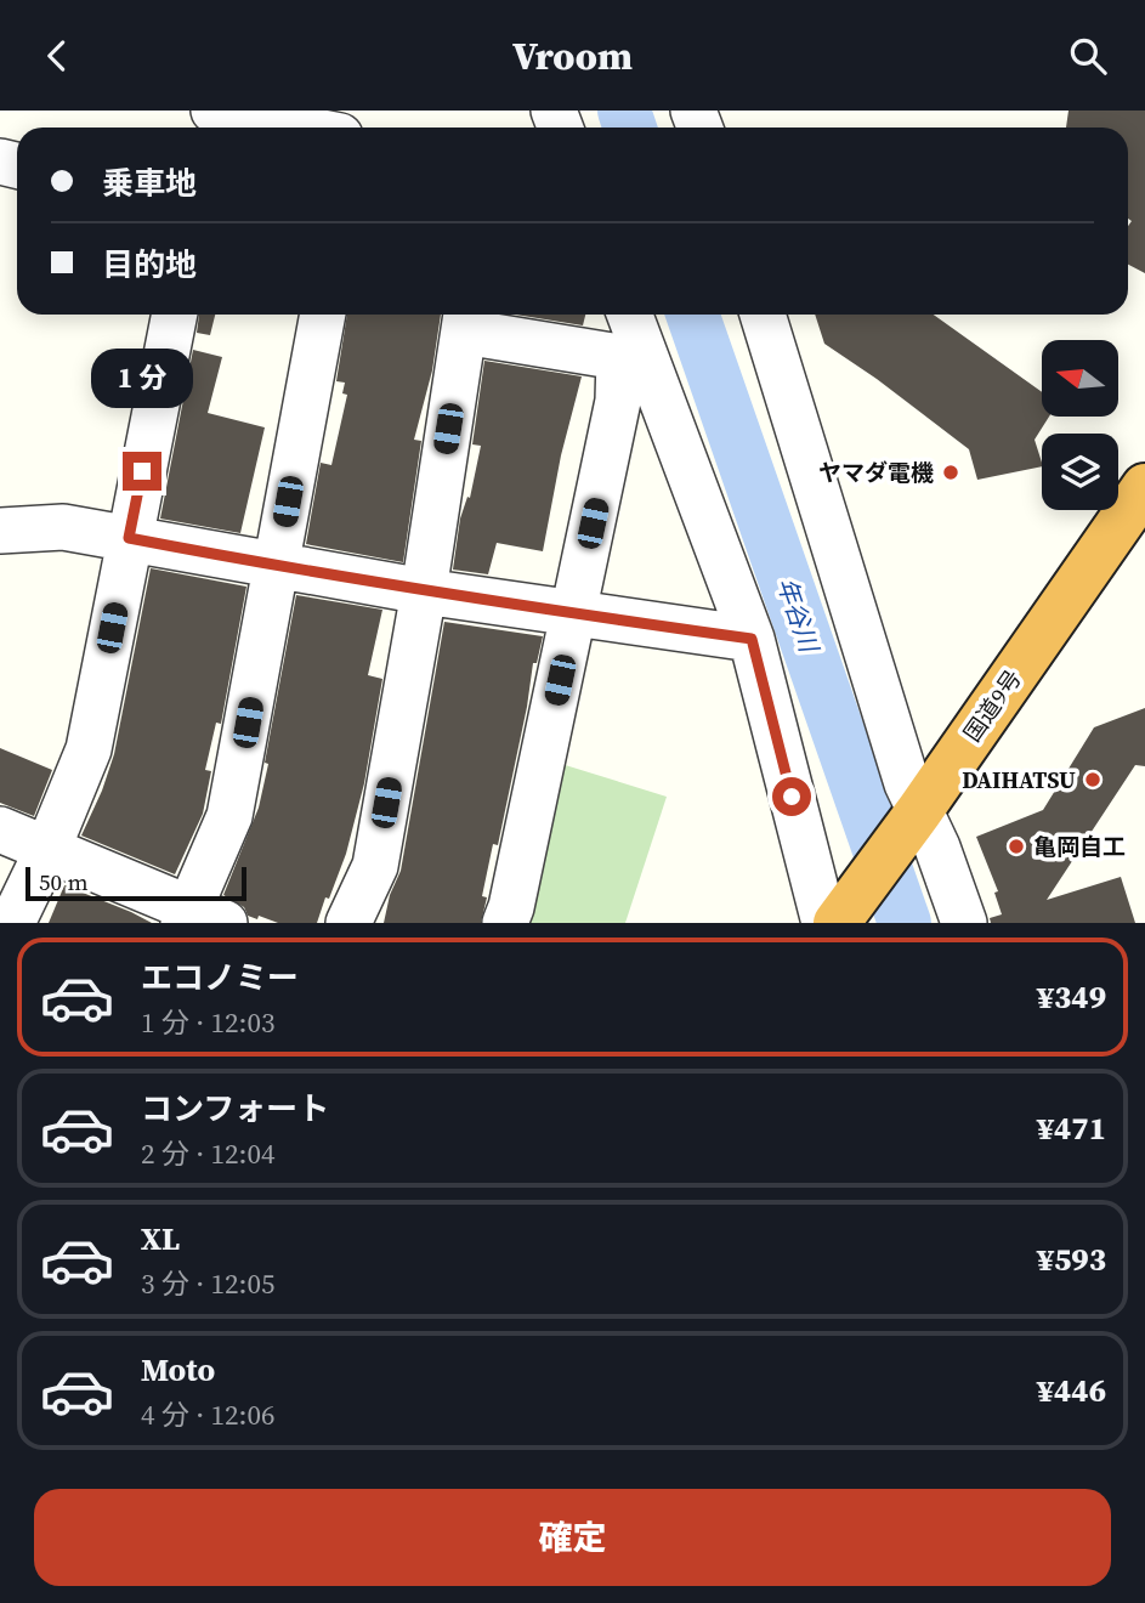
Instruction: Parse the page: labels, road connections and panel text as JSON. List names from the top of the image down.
{
  "streets": {
    "highway": ["国道9号"]
  },
  "water": ["年谷川"],
  "places": ["ヤマダ電機", "DAIHATSU", "亀岡自工"],
  "scale_bar": "50 m",
  "north": "left",
  "page": {
    "header": "Vroom",
    "banner": ["乗車地", "目的地"],
    "bubble": "1 分",
    "scale": "50 m",
    "list": [
      {
        "name": "エコノミー",
        "note": "1 分 · 12:03",
        "value": "¥349"
      },
      {
        "name": "コンフォート",
        "note": "2 分 · 12:04",
        "value": "¥471"
      },
      {
        "name": "XL",
        "note": "3 分 · 12:05",
        "value": "¥593"
      },
      {
        "name": "Moto",
        "note": "4 分 · 12:06",
        "value": "¥446"
      }
    ],
    "buttons": "確定"
  }
}
